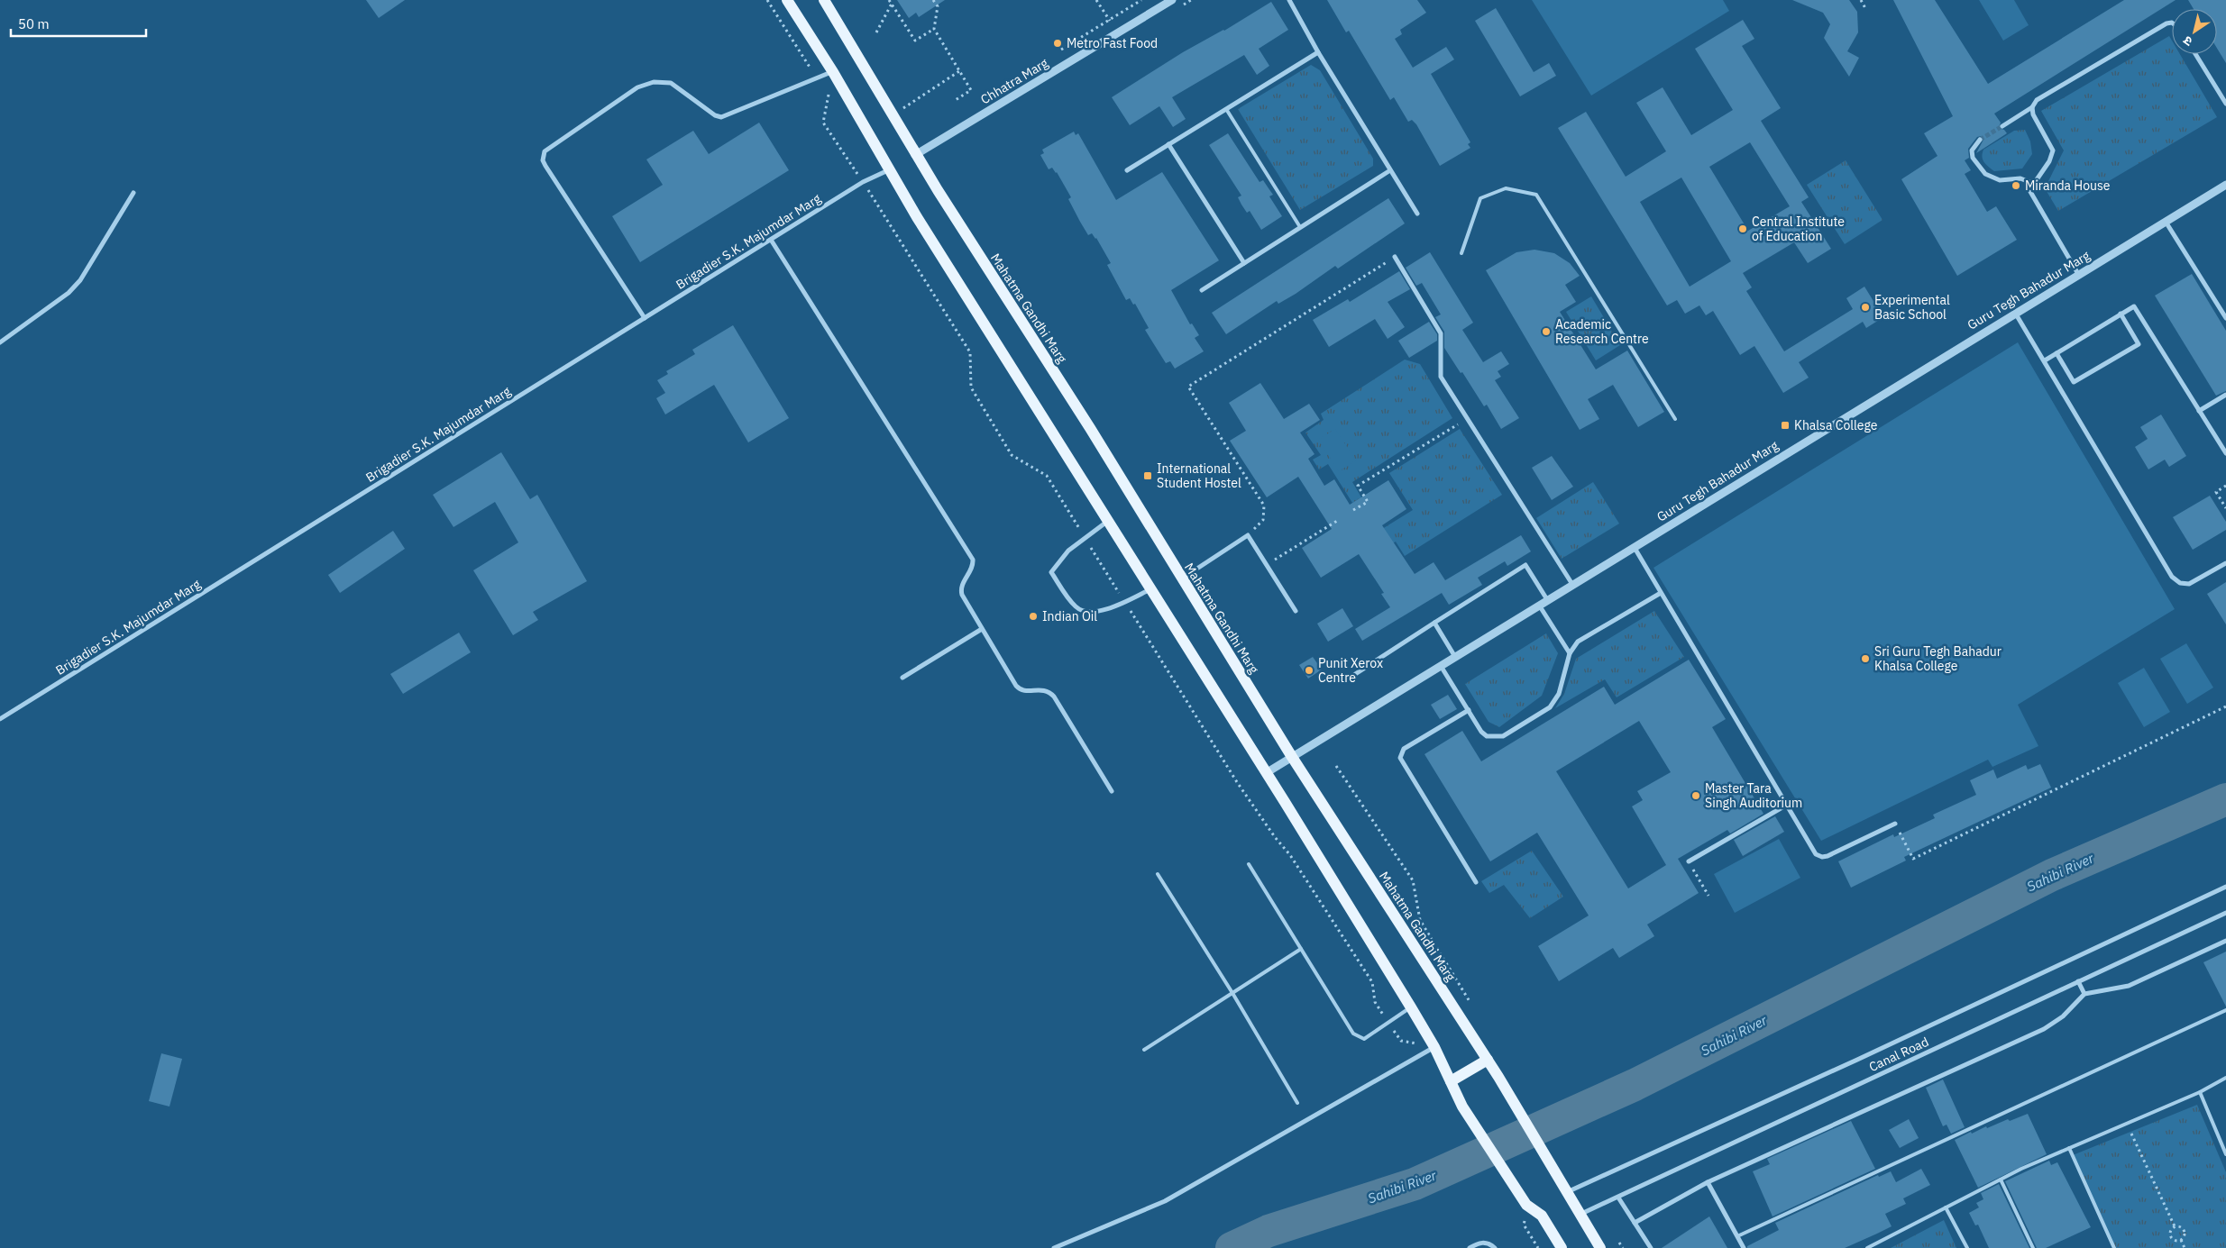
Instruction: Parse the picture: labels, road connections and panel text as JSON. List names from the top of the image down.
{
  "streets": {
    "main road": ["Mahatma Gandhi Marg"],
    "street": [
      "Chhatra Marg",
      "Brigadier S.K. Majumdar Marg",
      "Guru Tegh Bahadur Marg",
      "Canal Road"
    ]
  },
  "crossings": [
    ["Chhatra Marg", "Mahatma Gandhi Marg"],
    ["Guru Tegh Bahadur Marg", "Mahatma Gandhi Marg"],
    ["Mahatma Gandhi Marg", "Canal Road"]
  ],
  "water": ["Sahibi River"],
  "places": {
    "other": [
      "Metro Fast Food",
      "Miranda House",
      "Central Institute of Education",
      "Experimental Basic School",
      "Academic Research Centre",
      "Indian Oil",
      "Sri Guru Tegh Bahadur Khalsa College",
      "Punit Xerox Centre",
      "Master Tara Singh Auditorium"
    ],
    "transit": ["Khalsa College", "International Student Hostel"]
  },
  "scale_bar": "50 m",
  "north": "bottom left"
}
